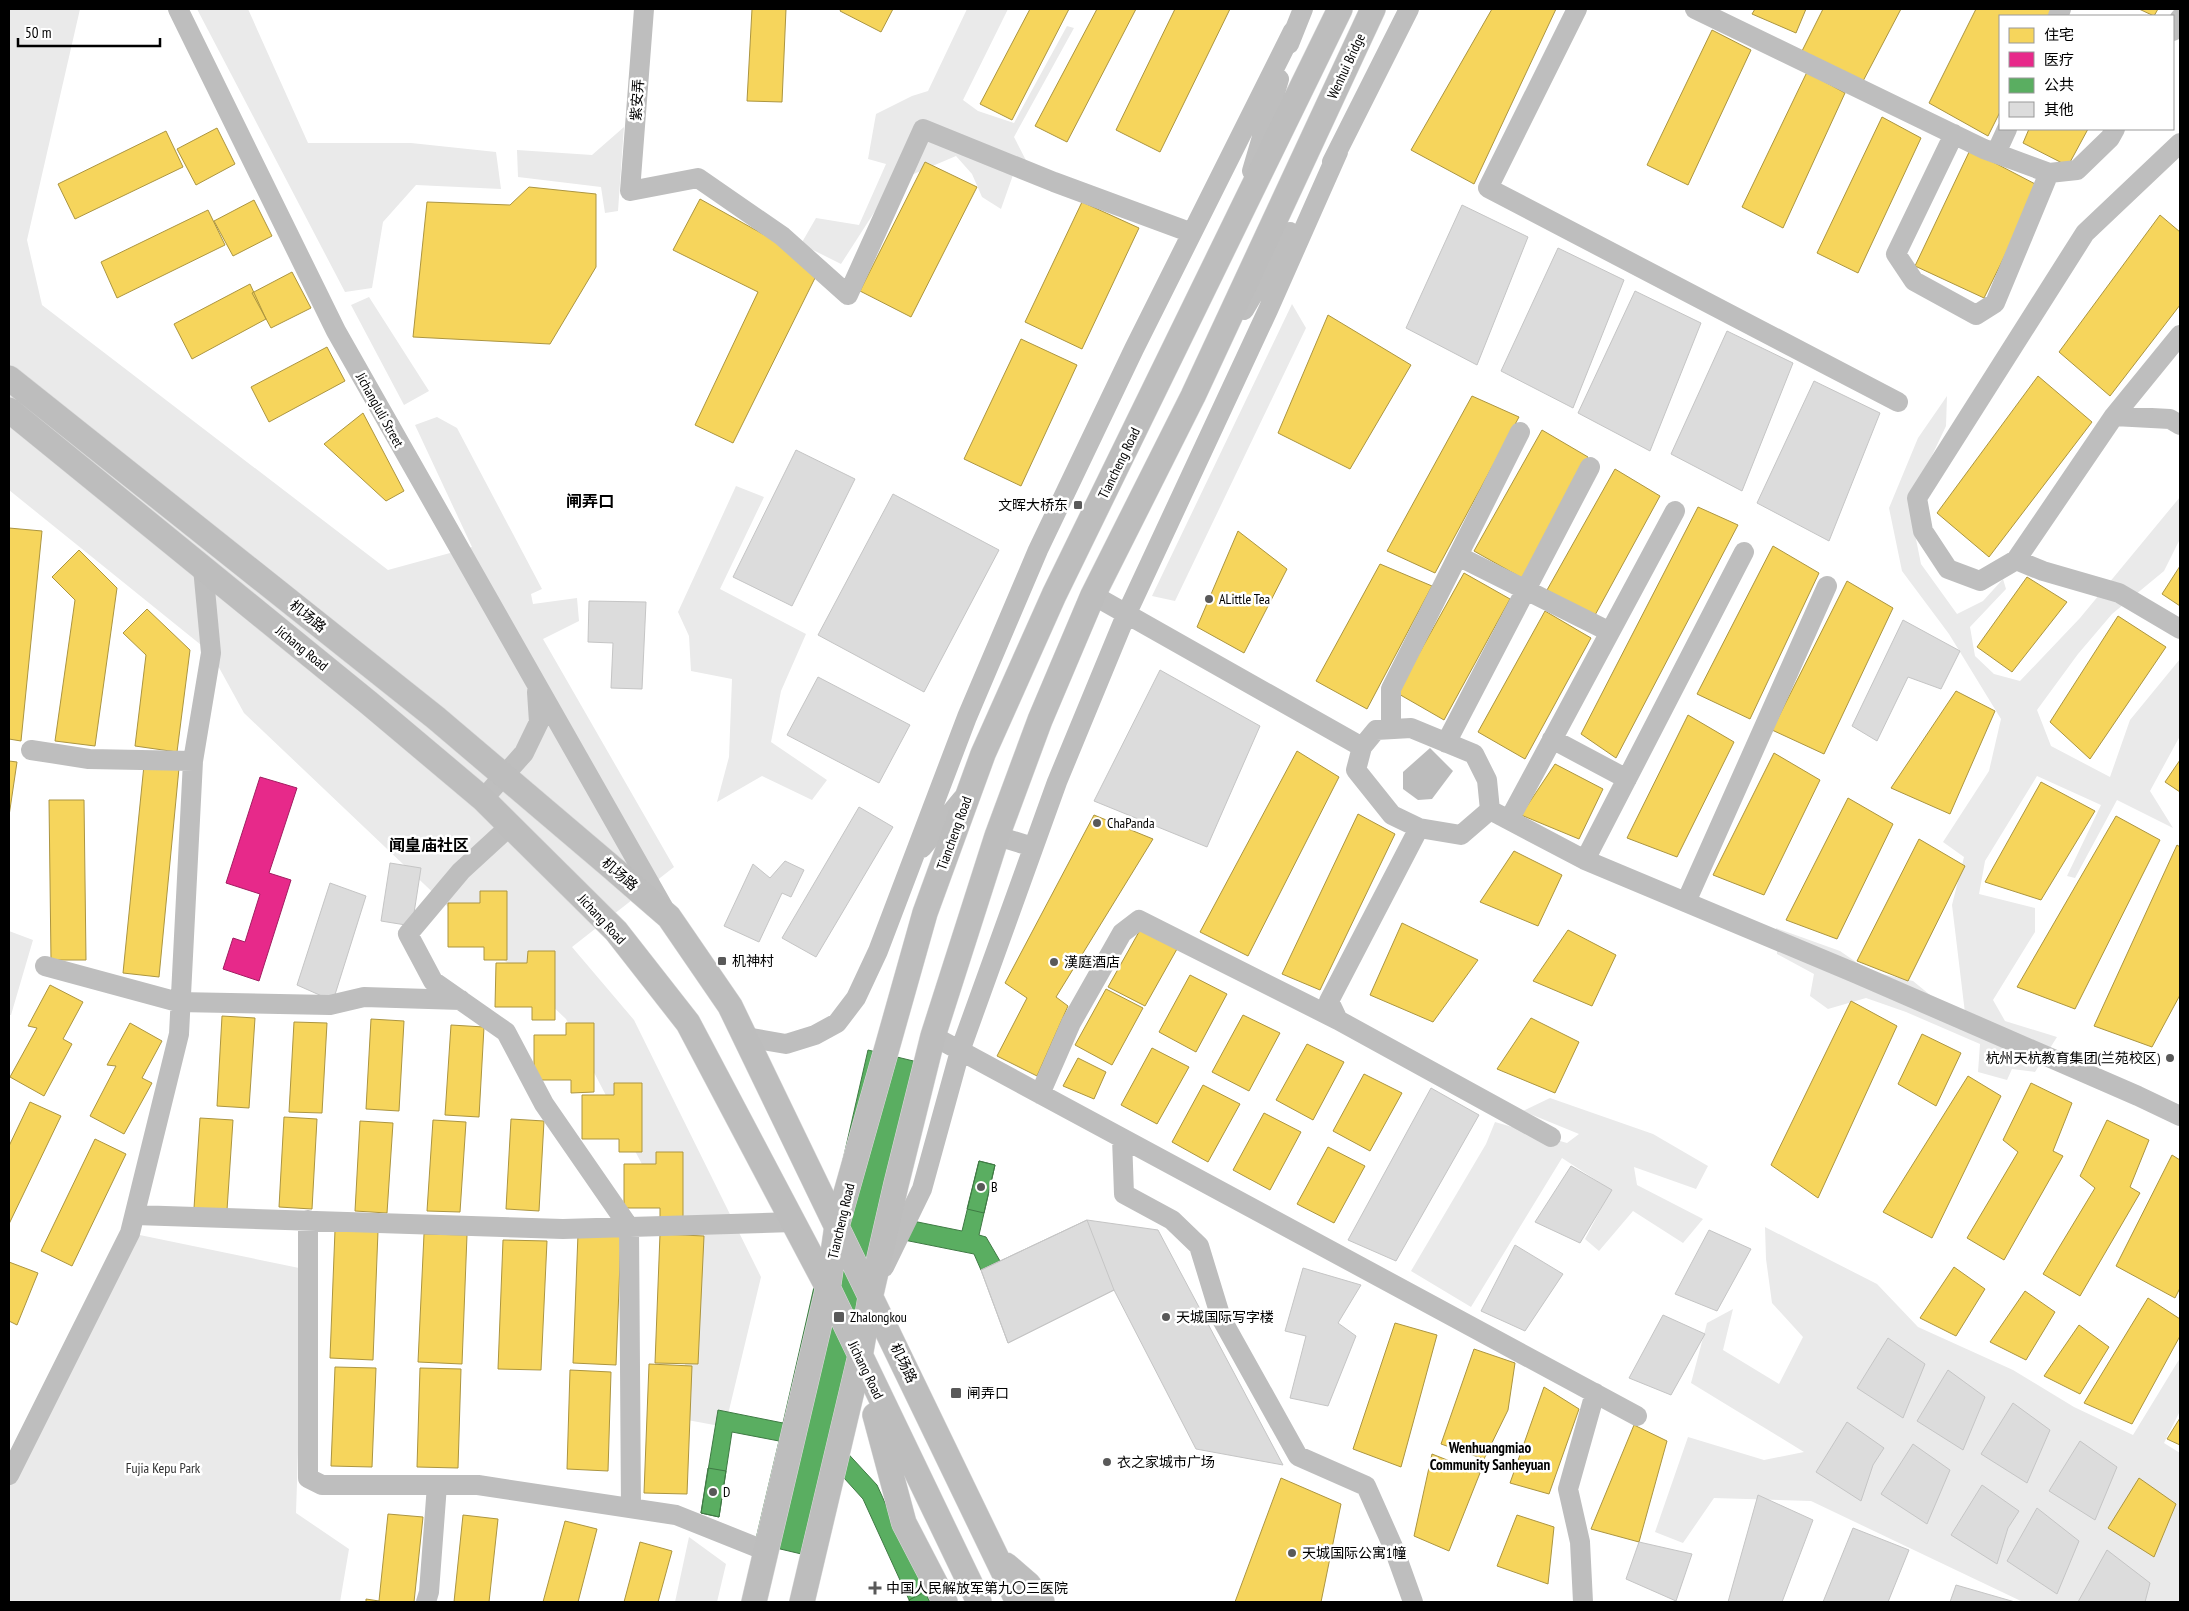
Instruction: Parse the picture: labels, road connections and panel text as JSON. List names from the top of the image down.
{
  "streets": {
    "main road": [
      "Wenhui Bridge",
      "Tiancheng Road",
      "机场路",
      "Jichang Road"
    ],
    "street": ["紫安弄", "Jichangluli Street"]
  },
  "crossings": [
    ["Jichangluli Street", "机场路"],
    ["Jichangluli Street", "Jichang Road"],
    ["Tiancheng Road", "机场路"],
    ["Tiancheng Road", "Jichang Road"]
  ],
  "districts": ["闸弄口", "闻皇庙社区", "Wenhuangmiao Community Sanheyuan"],
  "parks": ["Fujia Kepu Park"],
  "places": {
    "transit": [
      "文晖大桥东",
      "机神村",
      "Zhalongkou",
      "闸弄口"
    ],
    "other": [
      "ALittle Tea",
      "ChaPanda",
      "漢庭酒店",
      "杭州天杭教育集团(兰苑校区)",
      "B",
      "天城国际写字楼",
      "衣之家城市广场",
      "D",
      "天城国际公寓1幢"
    ],
    "health": ["中国人民解放军第九〇三医院"]
  },
  "legend": [
    "住宅",
    "医疗",
    "公共",
    "其他"
  ],
  "scale_bar": "50 m"
}
